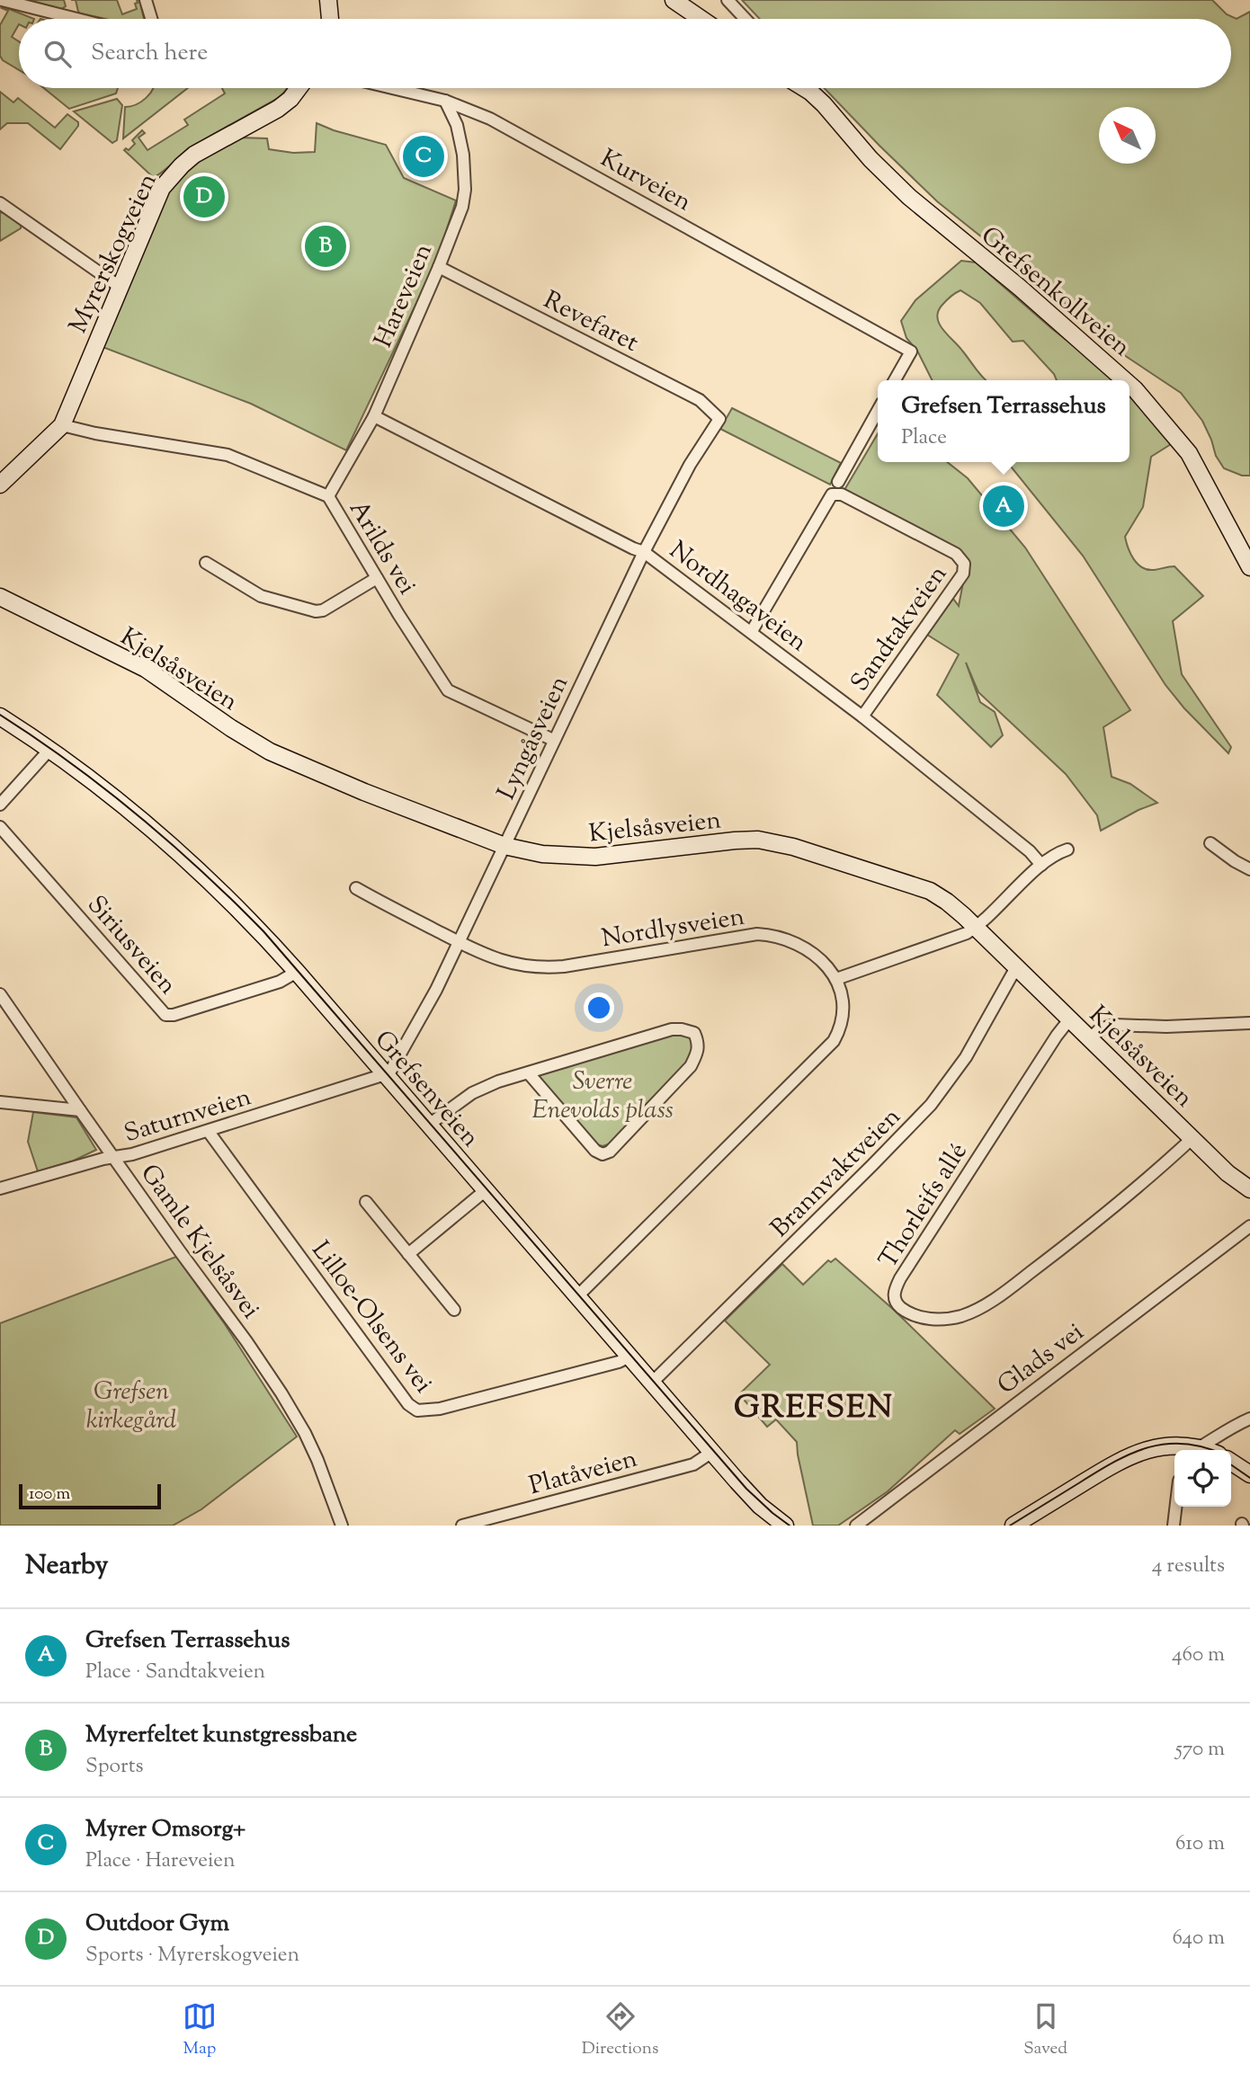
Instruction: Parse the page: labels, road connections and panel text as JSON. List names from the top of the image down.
{
  "streets": {
    "street": [
      "Kurveien",
      "Myrerskogveien",
      "Grefsenkollveien",
      "Hareveien",
      "Revefaret",
      "Arilds vei",
      "Nordhagaveien",
      "Sandtakveien",
      "Kjelsåsveien",
      "Lyngåsveien",
      "Nordlysveien",
      "Siriusveien",
      "Grefsenveien",
      "Saturnveien",
      "Brannvaktveien",
      "Thorleifs allé",
      "Gamle Kjelsåsvei",
      "Lilloe-Olsens vei",
      "Glads vei",
      "Platåveien"
    ]
  },
  "crossings": [
    ["Kurveien", "Hareveien"],
    ["Myrerskogveien", "Arilds vei"],
    ["Hareveien", "Revefaret"],
    ["Hareveien", "Arilds vei"],
    ["Hareveien", "Nordhagaveien"],
    ["Revefaret", "Lyngåsveien"],
    ["Arilds vei", "Lyngåsveien"],
    ["Nordhagaveien", "Sandtakveien"],
    ["Nordhagaveien", "Lyngåsveien"],
    ["Kjelsåsveien", "Lyngåsveien"],
    ["Kjelsåsveien", "Brannvaktveien"],
    ["Kjelsåsveien", "Thorleifs allé"],
    ["Lyngåsveien", "Nordlysveien"],
    ["Lyngåsveien", "Grefsenveien"],
    ["Lyngåsveien", "Saturnveien"],
    ["Nordlysveien", "Grefsenveien"],
    ["Siriusveien", "Grefsenveien"],
    ["Grefsenveien", "Saturnveien"],
    ["Grefsenveien", "Brannvaktveien"],
    ["Grefsenveien", "Lilloe-Olsens vei"],
    ["Grefsenveien", "Platåveien"],
    ["Saturnveien", "Gamle Kjelsåsvei"],
    ["Saturnveien", "Lilloe-Olsens vei"]
  ],
  "districts": ["GREFSEN"],
  "parks": ["Sverre Enevolds plass", "Grefsen kirkegård"],
  "scale_bar": "100 m",
  "north": "top left",
  "page": {
    "search": "Search here",
    "pins": [
      "C",
      "D",
      "B",
      "A"
    ],
    "popup": ["Grefsen Terrassehus", "Place"],
    "scale": "100 m",
    "heading": ["Nearby", "4 results"],
    "list": [
      {
        "mark": "A",
        "name": "Grefsen Terrassehus",
        "note": "Place · Sandtakveien",
        "value": "460 m"
      },
      {
        "mark": "B",
        "name": "Myrerfeltet kunstgressbane",
        "note": "Sports",
        "value": "570 m"
      },
      {
        "mark": "C",
        "name": "Myrer Omsorg+",
        "note": "Place · Hareveien",
        "value": "610 m"
      },
      {
        "mark": "D",
        "name": "Outdoor Gym",
        "note": "Sports · Myrerskogveien",
        "value": "640 m"
      }
    ],
    "nav": ["Map", "Directions", "Saved"]
  }
}
